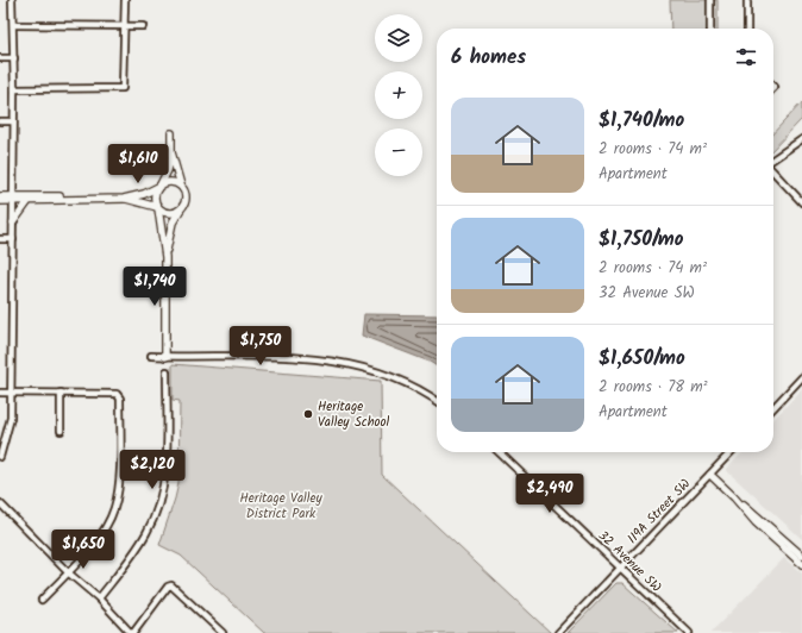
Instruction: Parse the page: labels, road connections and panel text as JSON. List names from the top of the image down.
{
  "streets": {
    "street": ["119A Street SW", "32 Avenue SW"]
  },
  "crossings": [
    ["119A Street SW", "32 Avenue SW"]
  ],
  "parks": ["Heritage Valley District Park"],
  "places": ["Heritage Valley School"],
  "page": {
    "map_buttons": ["+", "−"],
    "heading": "6 homes",
    "list": [
      {
        "name": "$1,740/mo",
        "note": "2 rooms · 74 m² · Apartment"
      },
      {
        "name": "$1,750/mo",
        "note": "2 rooms · 74 m² · 32 Avenue SW"
      },
      {
        "name": "$1,650/mo",
        "note": "2 rooms · 78 m² · Apartment"
      }
    ],
    "price": [
      "$1,610",
      "$1,740",
      "$1,750",
      "$2,120",
      "$2,490",
      "$1,650"
    ]
  }
}
